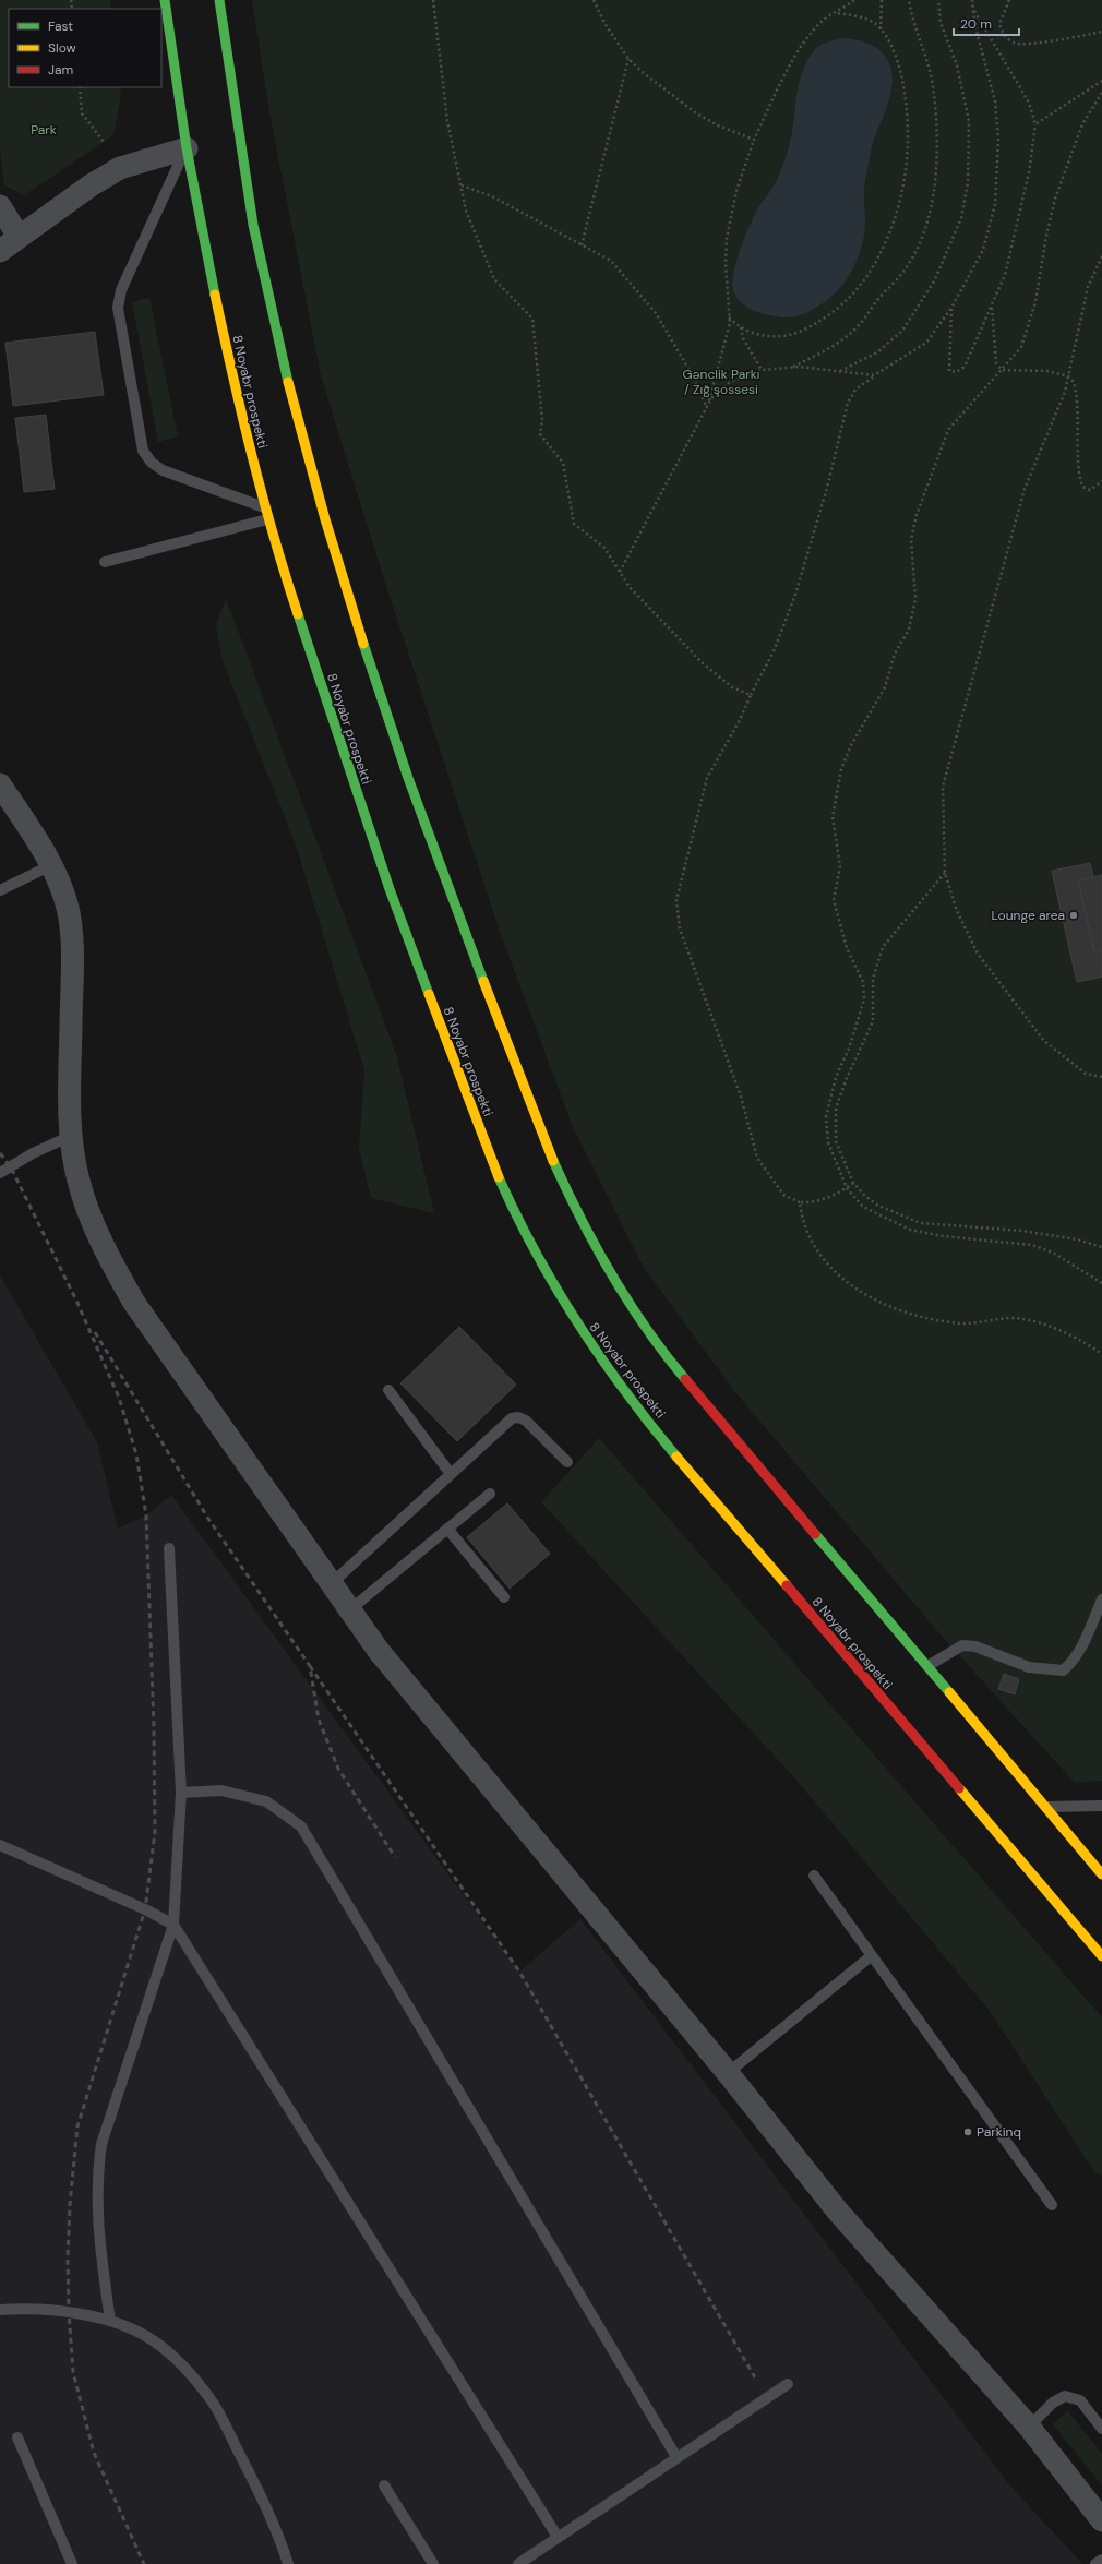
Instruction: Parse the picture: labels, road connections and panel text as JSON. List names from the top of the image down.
{
  "streets": {
    "highway": ["8 Noyabr prospekti"]
  },
  "parks": ["Park", "Gənclik Parkı / Zığ şossesi"],
  "places": ["Lounge area", "Parkinq"],
  "legend": ["Fast", "Slow", "Jam"],
  "scale_bar": "20 m"
}
